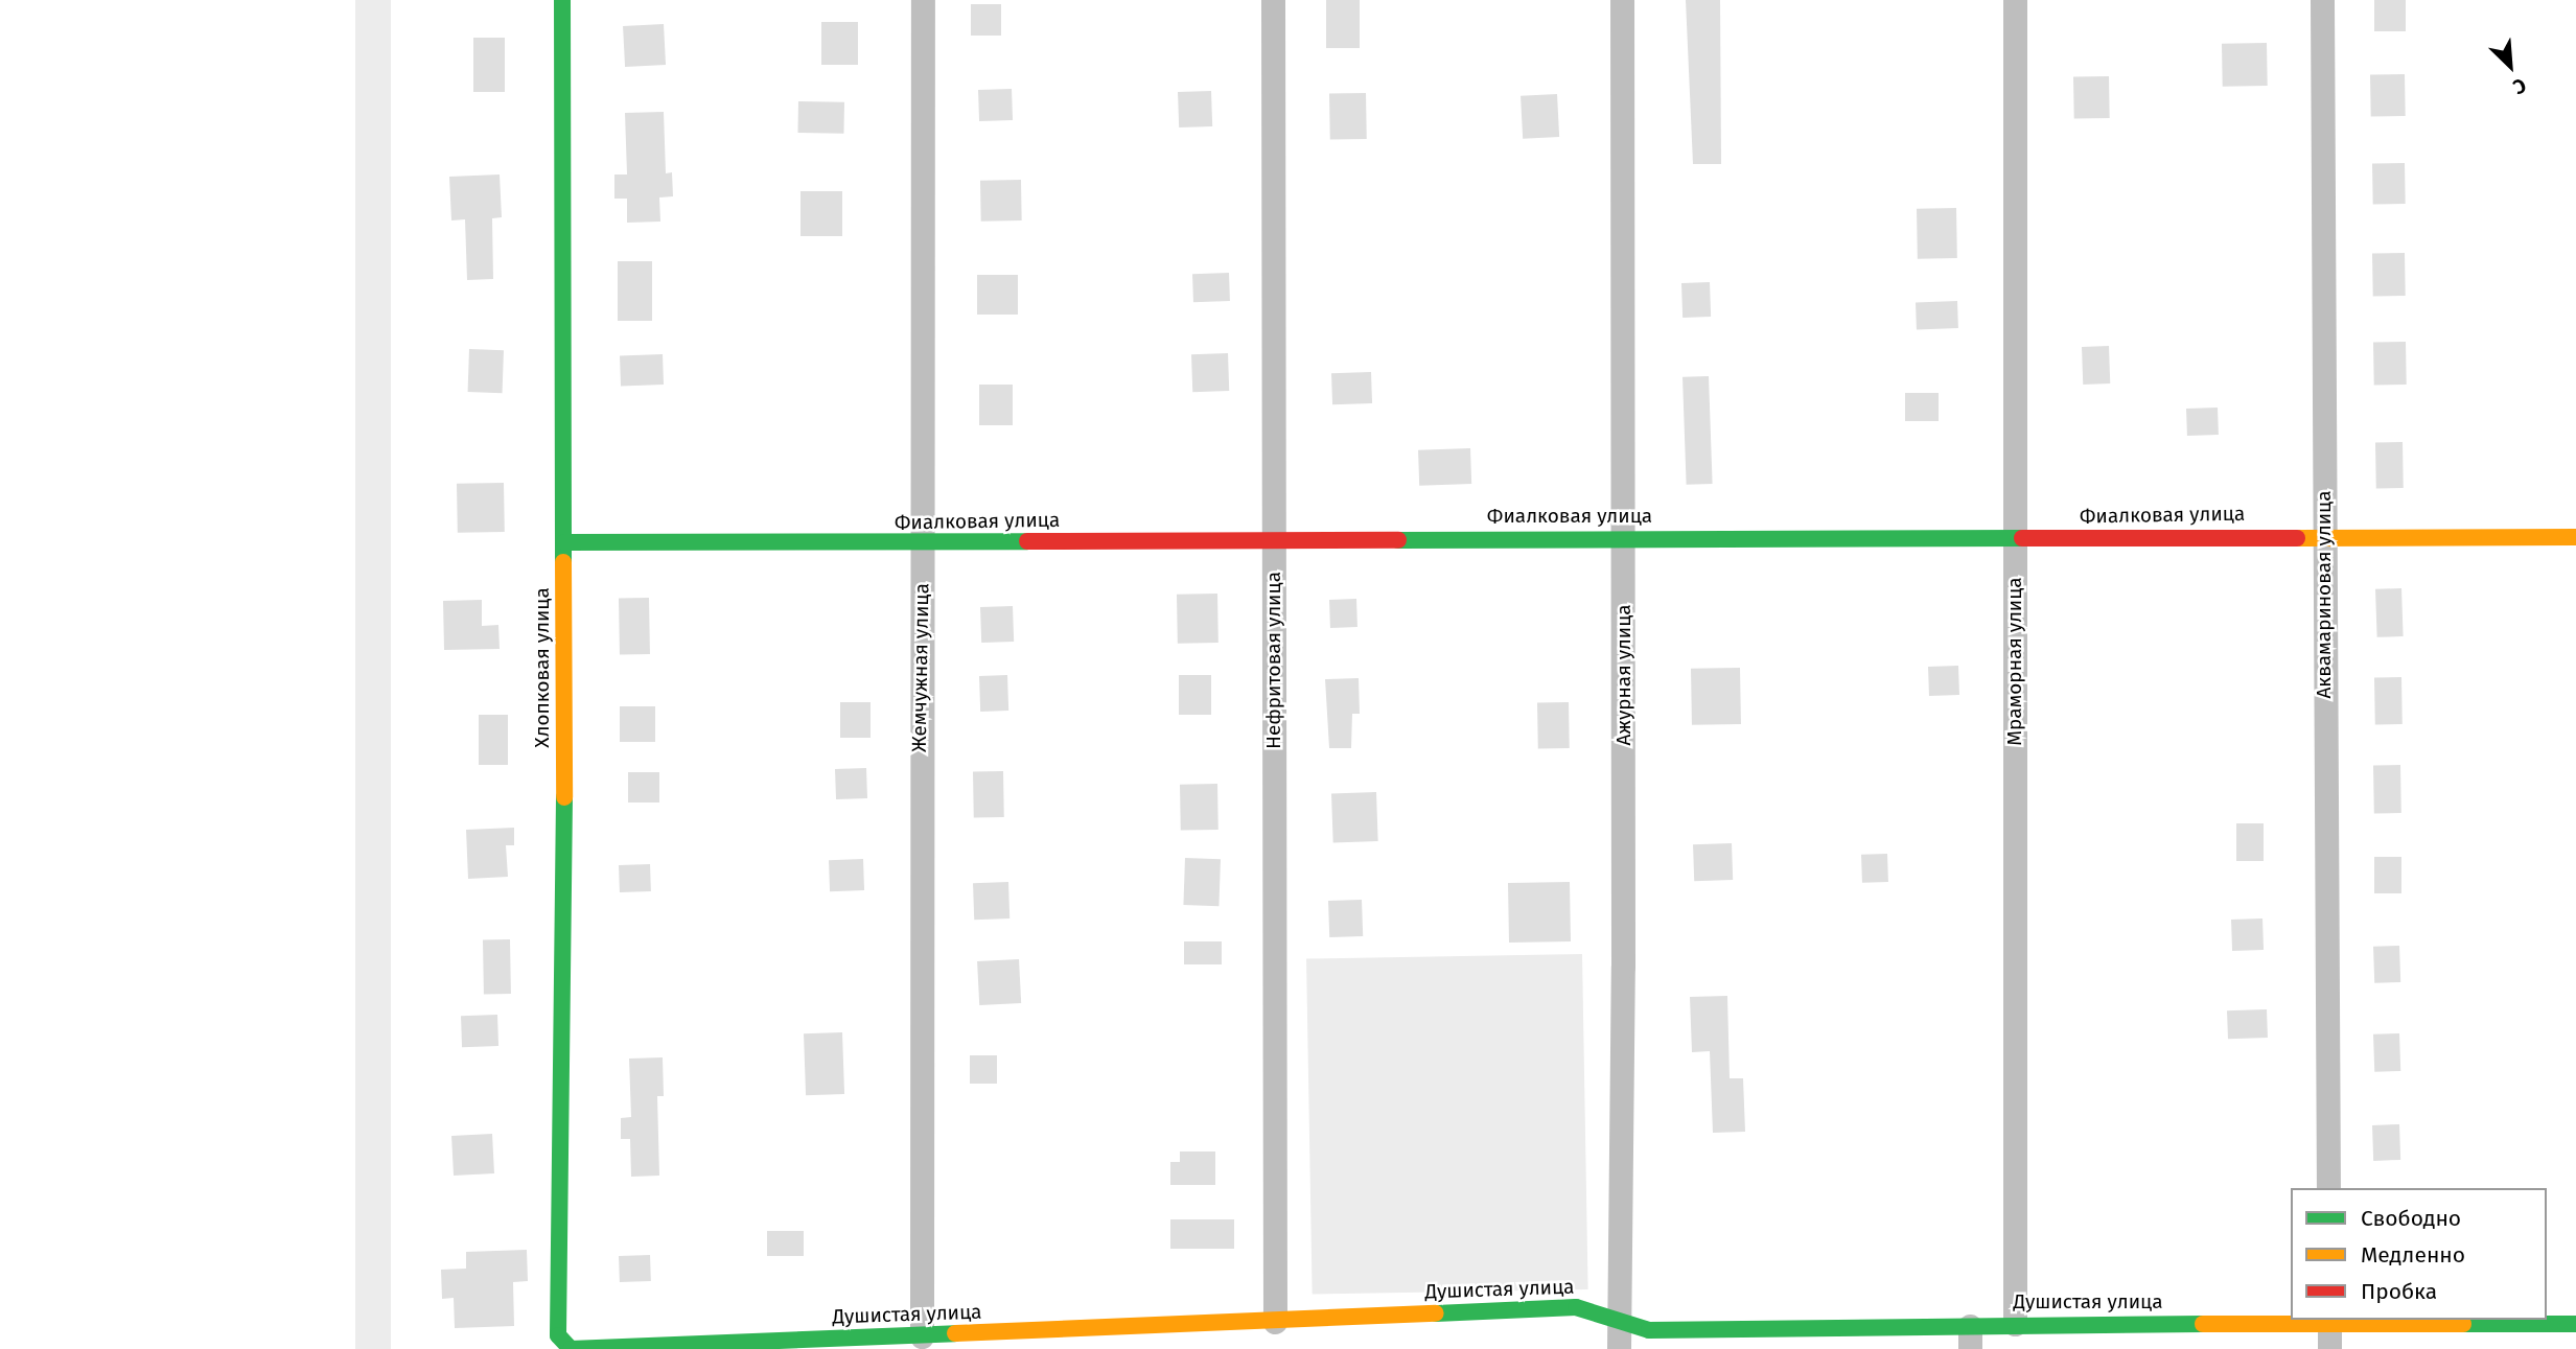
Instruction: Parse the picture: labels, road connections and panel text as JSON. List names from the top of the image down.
{
  "streets": {
    "street": [
      "Фиалковая улица",
      "Аквамариновая улица",
      "Нефритовая улица",
      "Мраморная улица",
      "Хлопковая улица",
      "Жемчужная улица",
      "Ажурная улица",
      "Душистая улица"
    ]
  },
  "crossings": [
    ["Фиалковая улица", "Аквамариновая улица"],
    ["Фиалковая улица", "Нефритовая улица"],
    ["Фиалковая улица", "Мраморная улица"],
    ["Фиалковая улица", "Хлопковая улица"],
    ["Фиалковая улица", "Жемчужная улица"],
    ["Фиалковая улица", "Ажурная улица"],
    ["Нефритовая улица", "Душистая улица"],
    ["Мраморная улица", "Душистая улица"],
    ["Хлопковая улица", "Душистая улица"],
    ["Жемчужная улица", "Душистая улица"],
    ["Ажурная улица", "Душистая улица"]
  ],
  "legend": ["Свободно", "Медленно", "Пробка"],
  "north": "bottom right"
}
